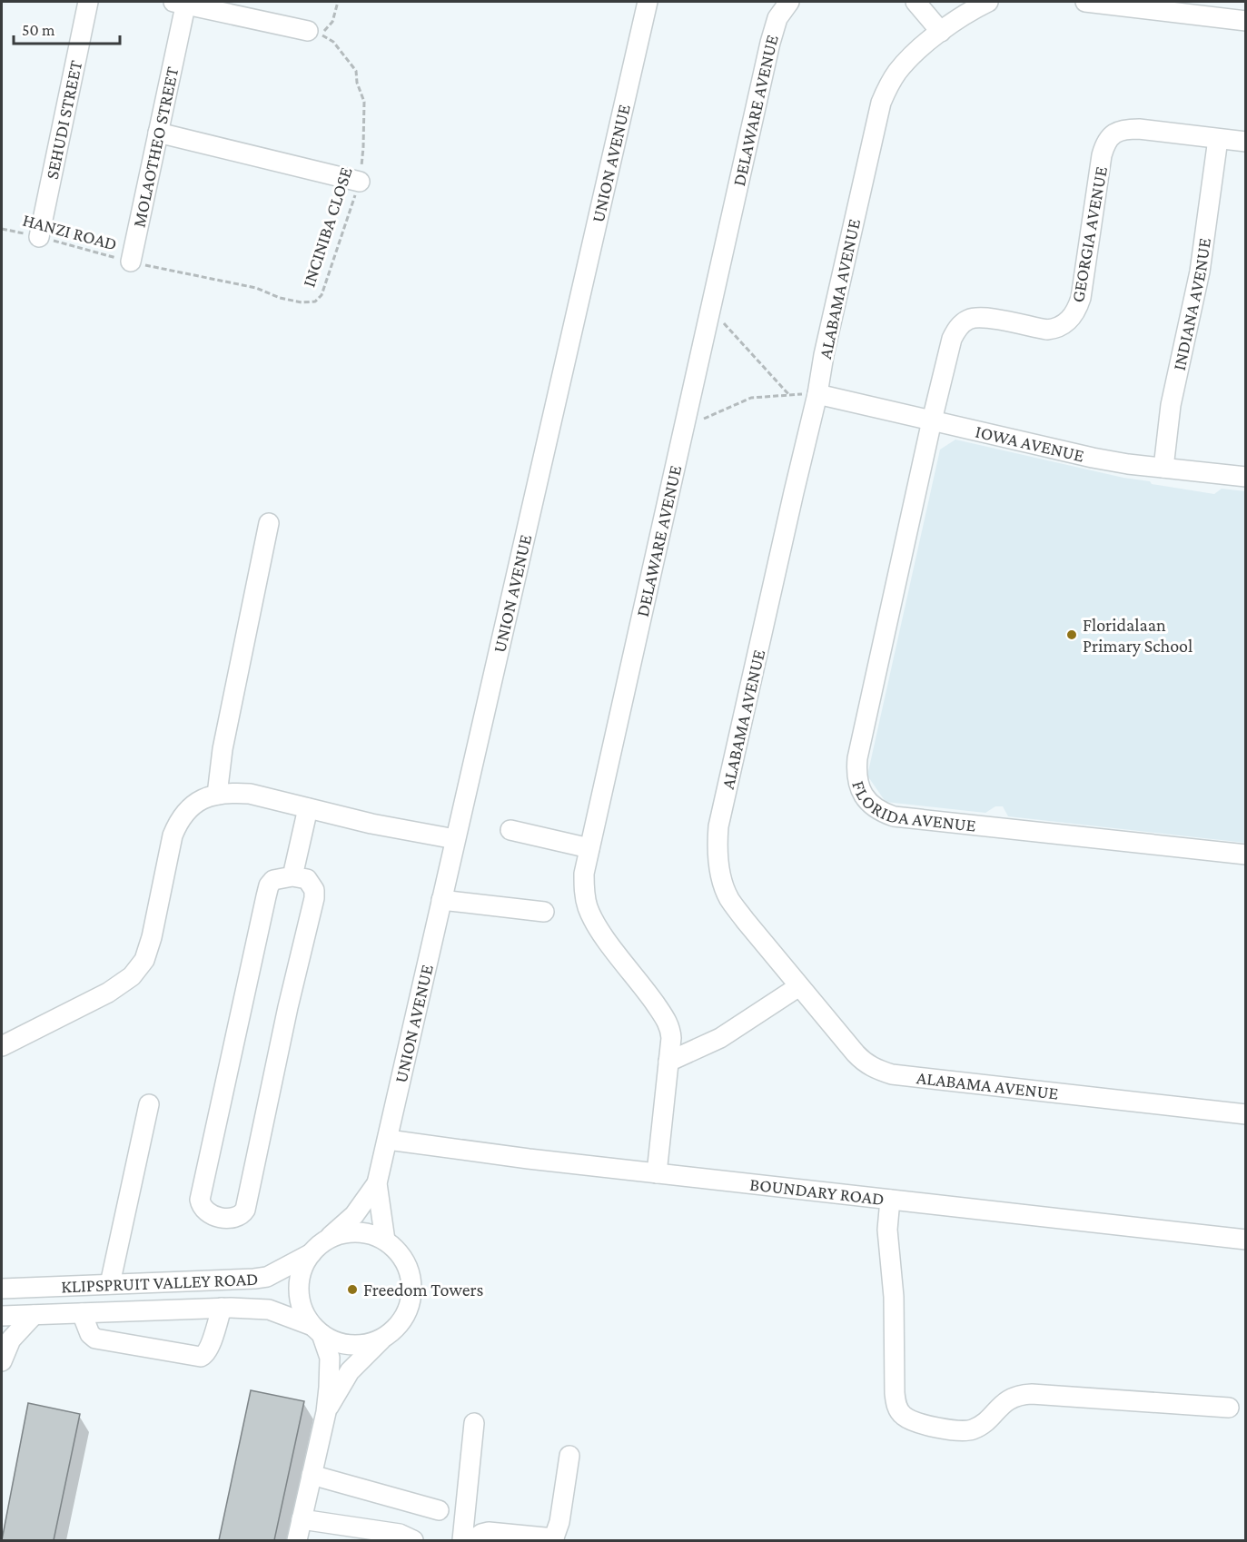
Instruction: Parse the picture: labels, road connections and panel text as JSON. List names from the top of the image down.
{
  "streets": {
    "street": [
      "DELAWARE AVENUE",
      "SEHUDI STREET",
      "MOLAOTHEO STREET",
      "UNION AVENUE",
      "GEORGIA AVENUE",
      "ALABAMA AVENUE",
      "INDIANA AVENUE",
      "IOWA AVENUE",
      "FLORIDA AVENUE",
      "BOUNDARY ROAD",
      "KLIPSPRUIT VALLEY ROAD"
    ],
    "path": ["INCINIBA CLOSE", "HANZI ROAD"]
  },
  "crossings": [
    ["DELAWARE AVENUE", "BOUNDARY ROAD"],
    ["SEHUDI STREET", "HANZI ROAD"],
    ["MOLAOTHEO STREET", "INCINIBA CLOSE"],
    ["MOLAOTHEO STREET", "HANZI ROAD"],
    ["UNION AVENUE", "BOUNDARY ROAD"],
    ["UNION AVENUE", "KLIPSPRUIT VALLEY ROAD"],
    ["INCINIBA CLOSE", "HANZI ROAD"],
    ["GEORGIA AVENUE", "INDIANA AVENUE"],
    ["GEORGIA AVENUE", "IOWA AVENUE"],
    ["GEORGIA AVENUE", "FLORIDA AVENUE"],
    ["ALABAMA AVENUE", "IOWA AVENUE"],
    ["INDIANA AVENUE", "IOWA AVENUE"],
    ["IOWA AVENUE", "FLORIDA AVENUE"]
  ],
  "places": ["Floridalaan Primary School", "Freedom Towers"],
  "scale_bar": "50 m"
}
